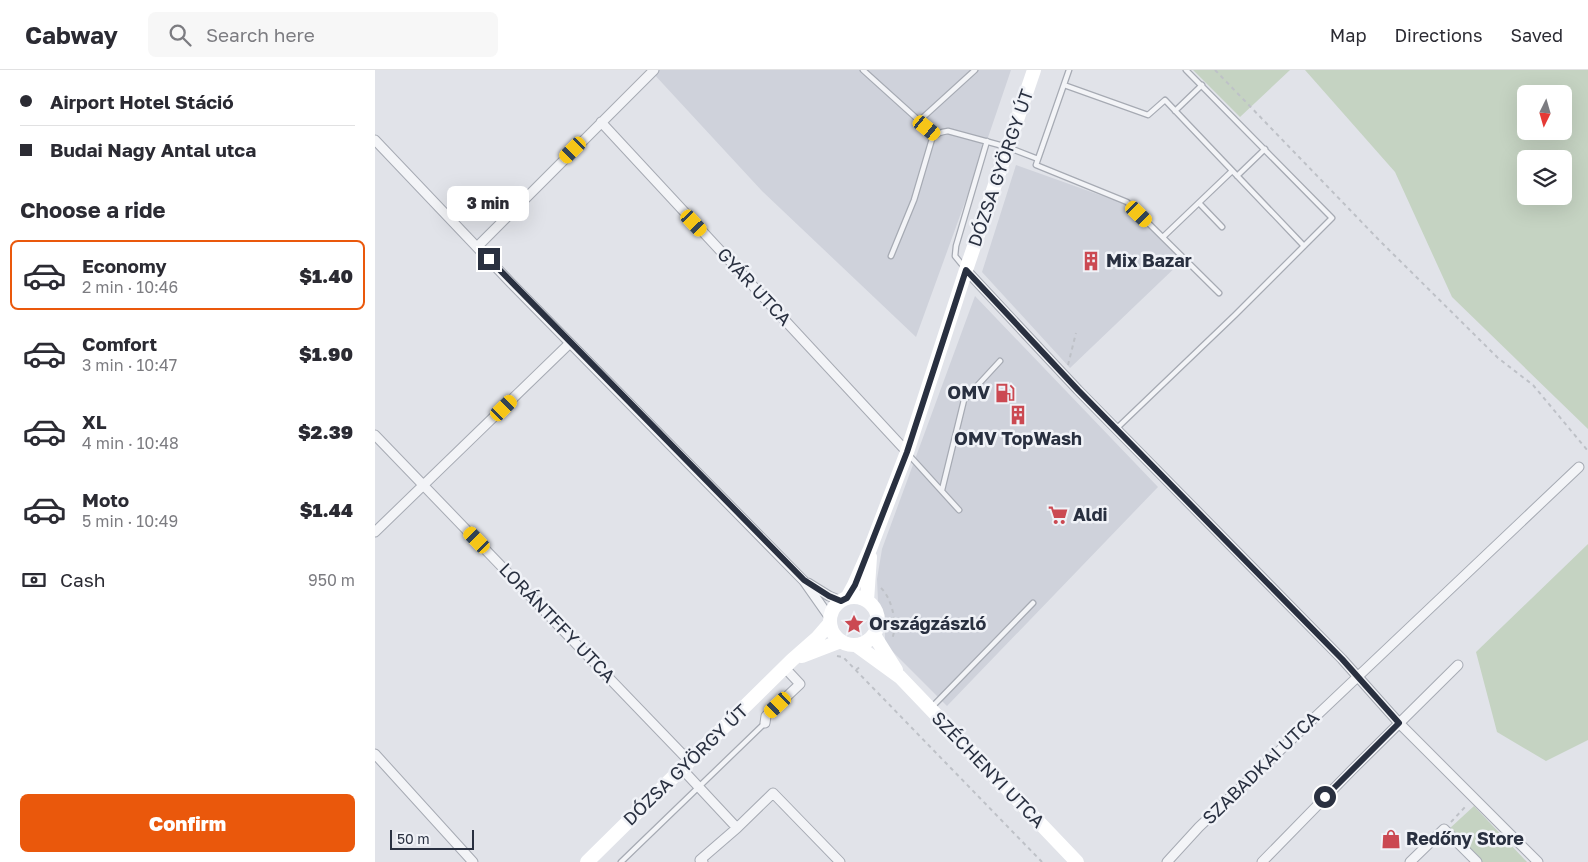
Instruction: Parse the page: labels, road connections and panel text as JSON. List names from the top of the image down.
{
  "streets": {
    "main road": ["DÓZSA GYÖRGY ÚT", "SZÉCHENYI UTCA"],
    "street": ["GYÁR UTCA", "LORÁNTFFY UTCA", "SZABADKAI UTCA"]
  },
  "crossings": [
    ["DÓZSA GYÖRGY ÚT", "GYÁR UTCA"],
    ["DÓZSA GYÖRGY ÚT", "LORÁNTFFY UTCA"],
    ["DÓZSA GYÖRGY ÚT", "SZÉCHENYI UTCA"]
  ],
  "places": {
    "building": ["Mix Bazar", "OMV TopWash"],
    "fuel station": ["OMV"],
    "supermarket": ["Aldi"],
    "place": ["Országzászló"],
    "shop": ["Redőny Store"]
  },
  "scale_bar": "50 m",
  "north": "bottom",
  "page": {
    "header": "Cabway",
    "search": "Search here",
    "nav": ["Map", "Directions", "Saved"],
    "banner": ["Airport Hotel Stáció", "Budai Nagy Antal utca"],
    "heading": "Choose a ride",
    "bubble": "3 min",
    "list": [
      {
        "name": "Economy",
        "note": "2 min · 10:46",
        "value": "$1.40"
      },
      {
        "name": "Comfort",
        "note": "3 min · 10:47",
        "value": "$1.90"
      },
      {
        "name": "XL",
        "note": "4 min · 10:48",
        "value": "$2.39"
      },
      {
        "name": "Moto",
        "note": "5 min · 10:49",
        "value": "$1.44"
      }
    ],
    "pay": ["Cash", "950 m"],
    "buttons": "Confirm",
    "scale": "50 m"
  }
}
